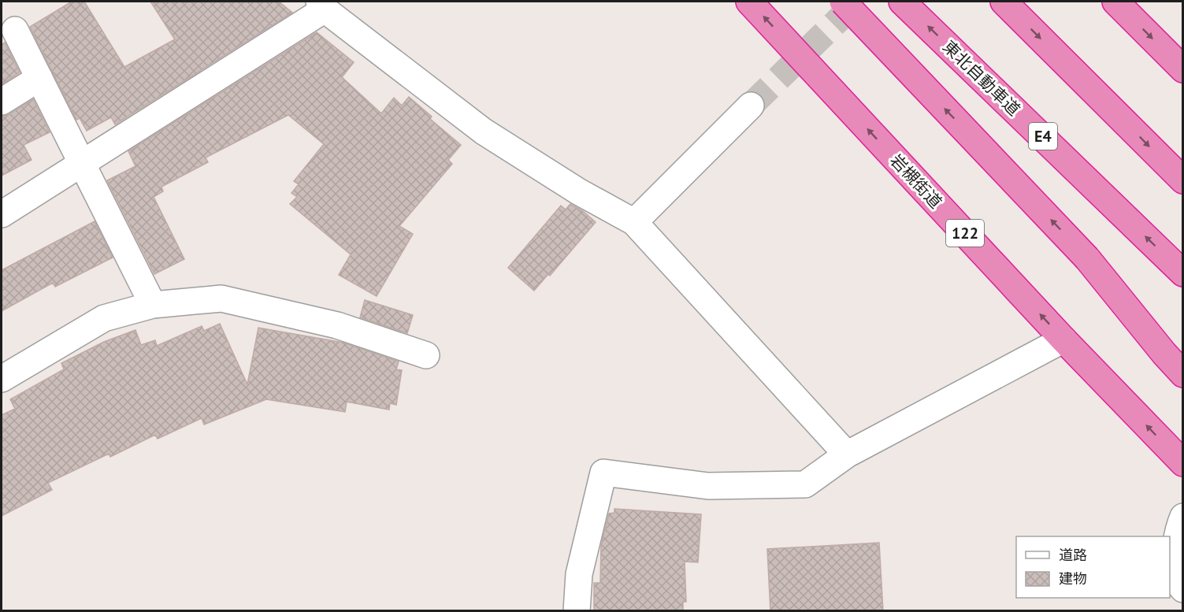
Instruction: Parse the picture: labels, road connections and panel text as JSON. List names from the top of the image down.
{
  "streets": {
    "highway": [
      "東北自動車道",
      "E4",
      "岩槻街道",
      "122"
    ]
  },
  "legend": ["道路", "建物"]
}
